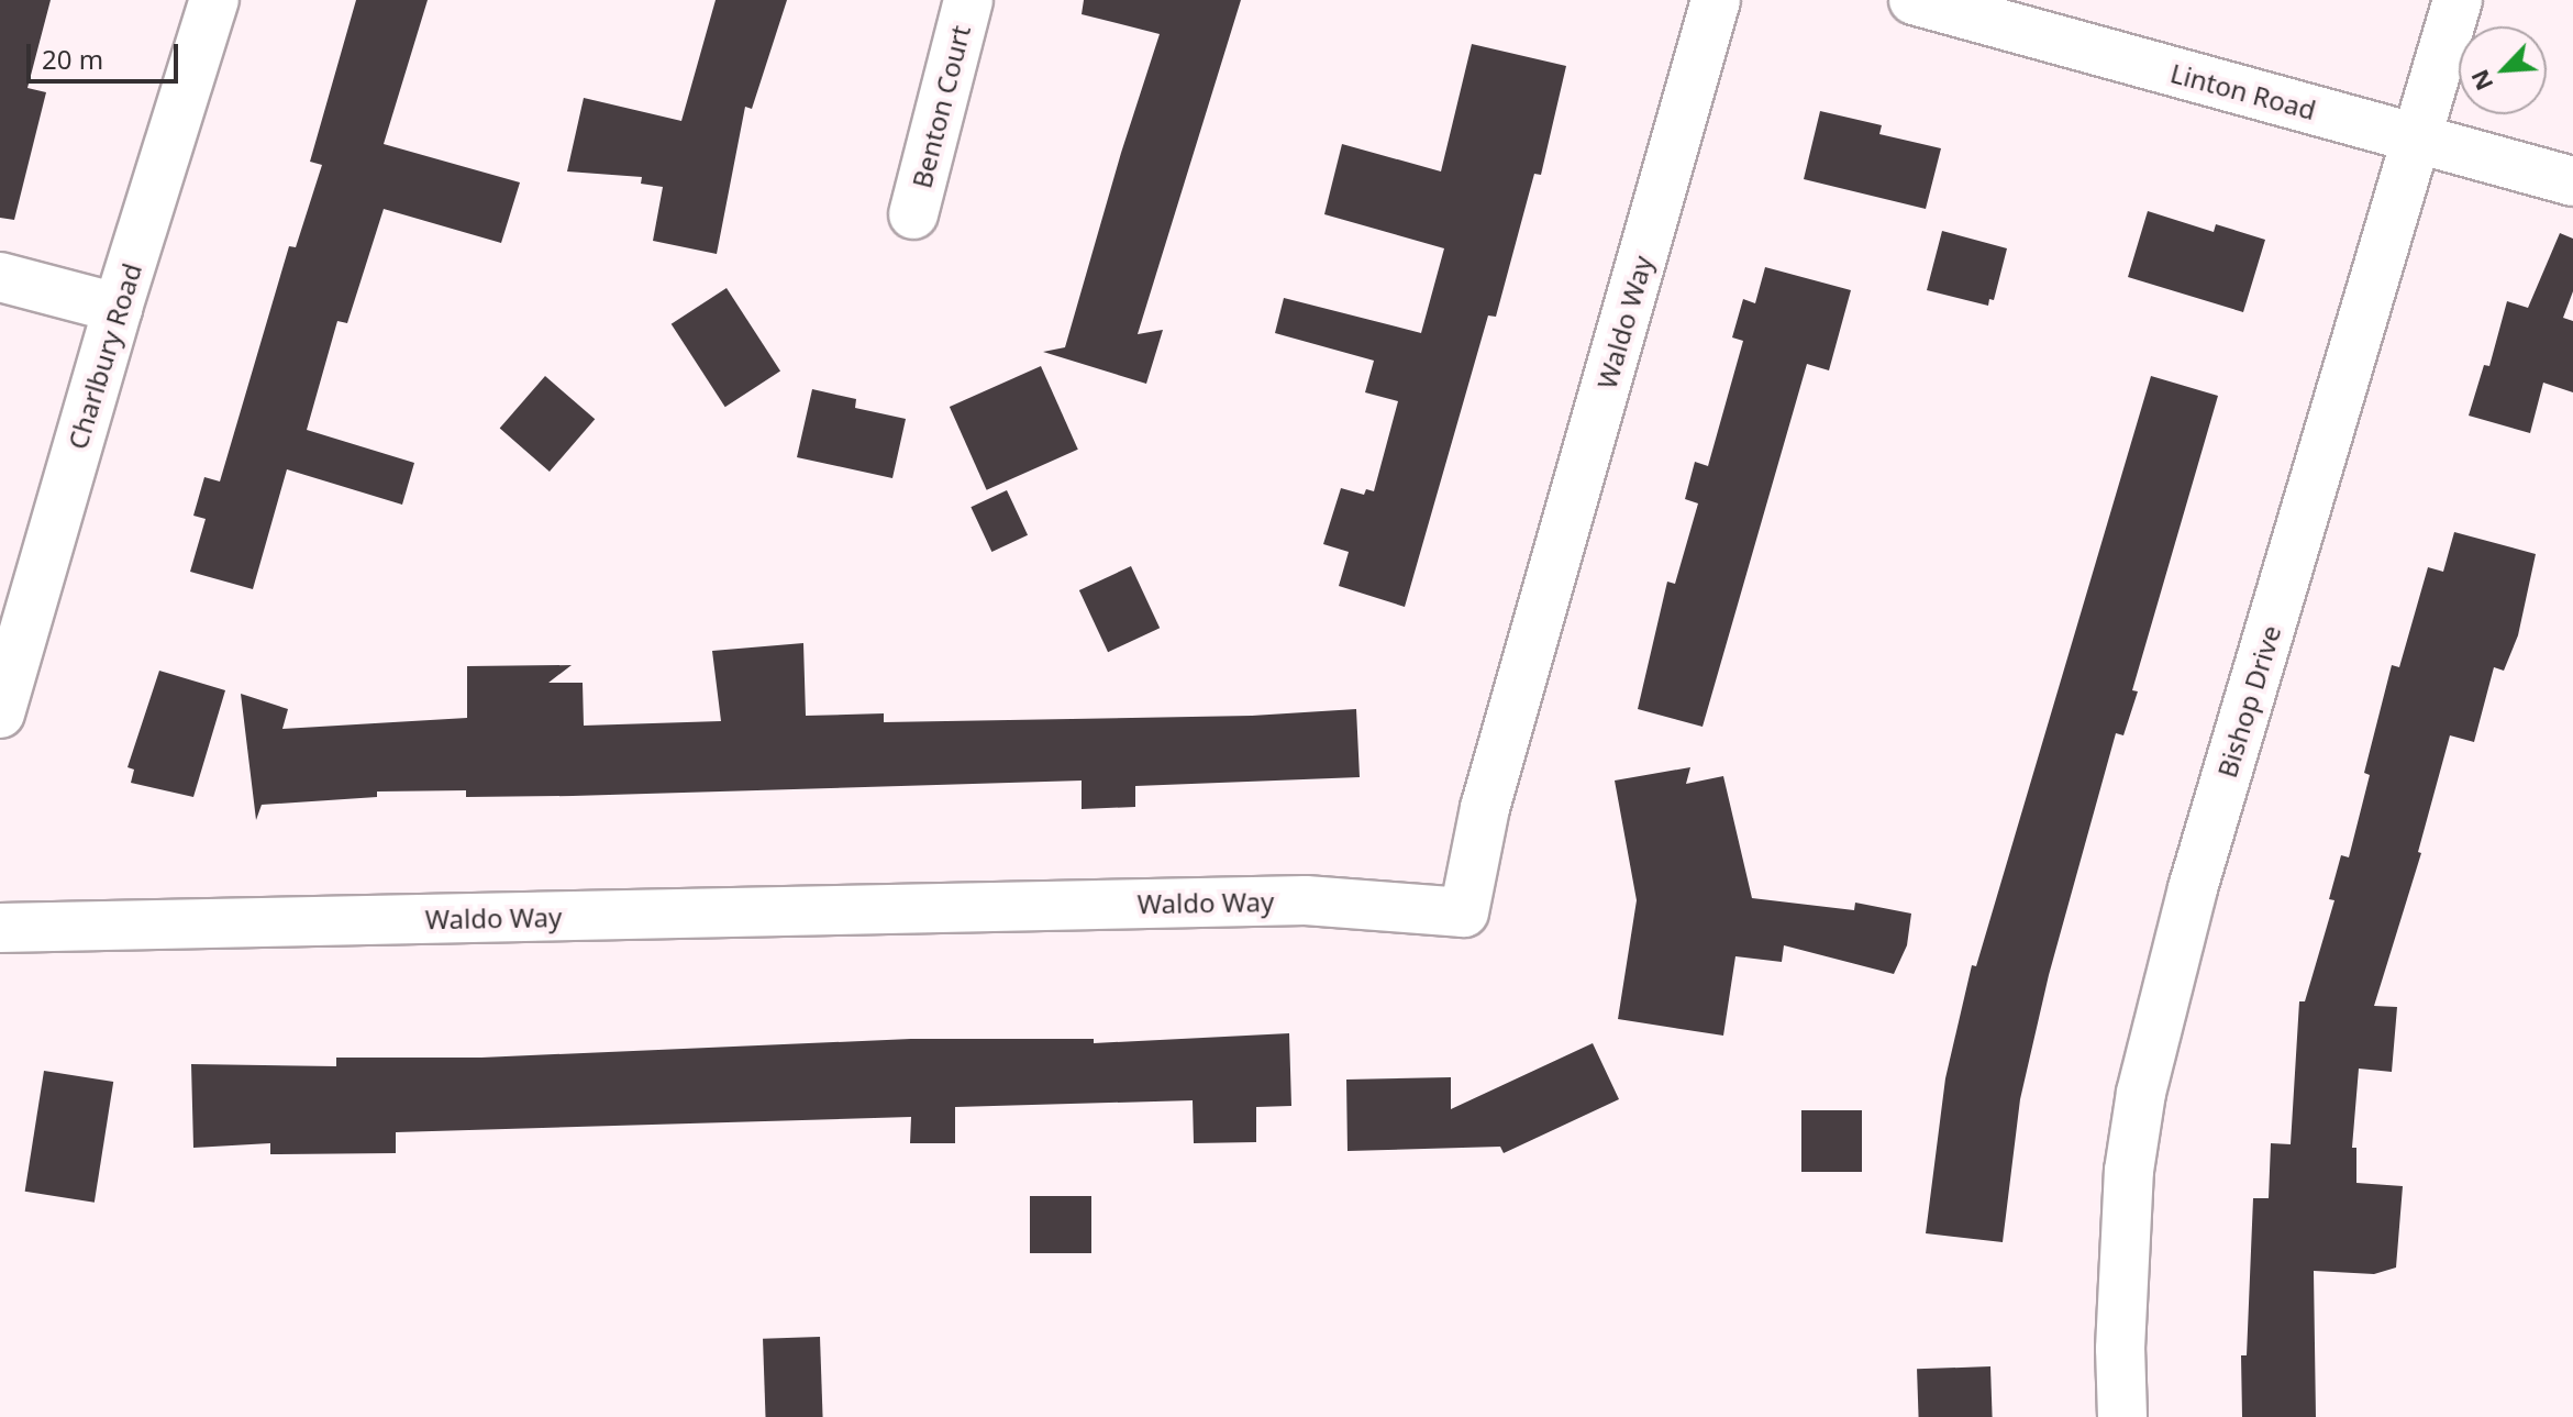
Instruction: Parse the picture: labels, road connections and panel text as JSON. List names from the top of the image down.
{
  "streets": {
    "street": [
      "Linton Road",
      "Benton Court",
      "Waldo Way",
      "Charlbury Road",
      "Bishop Drive"
    ]
  },
  "crossings": [
    ["Linton Road", "Bishop Drive"]
  ],
  "scale_bar": "20 m",
  "north": "bottom left"
}
